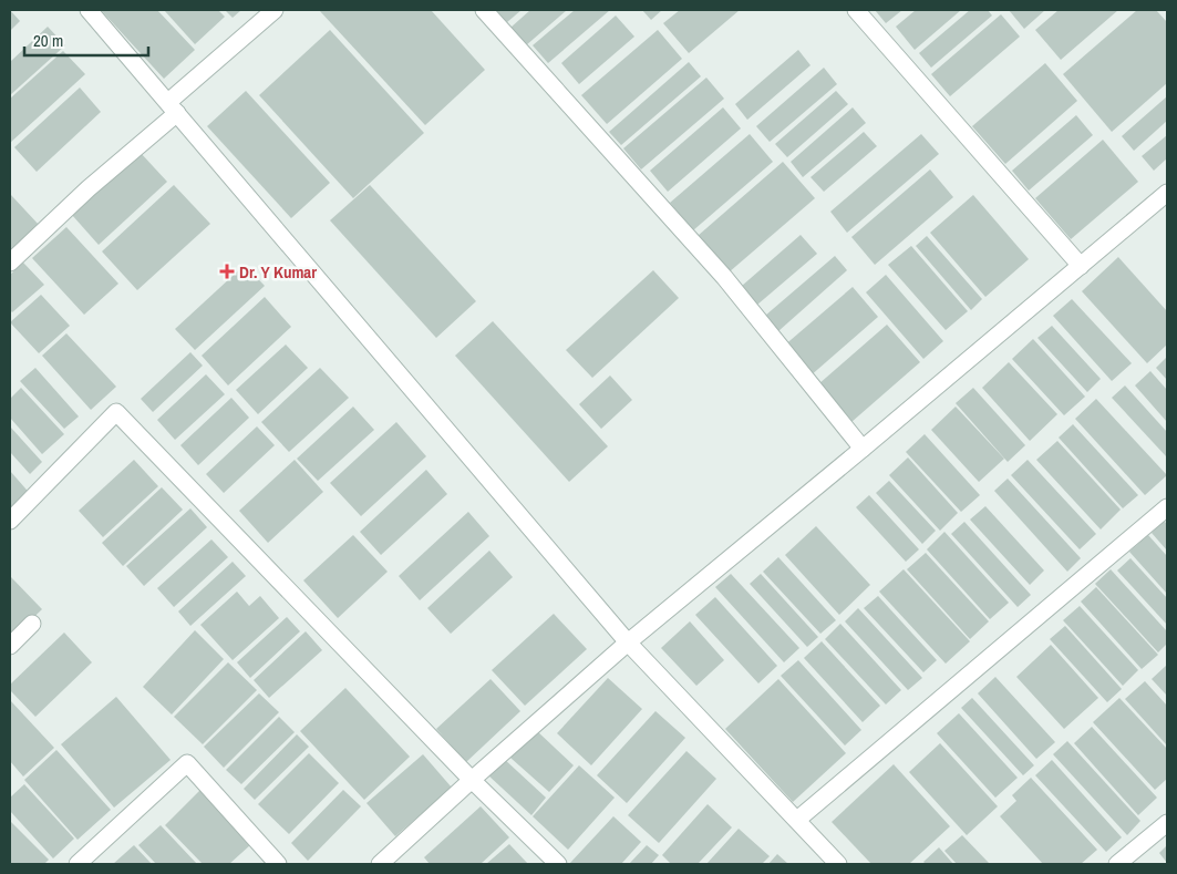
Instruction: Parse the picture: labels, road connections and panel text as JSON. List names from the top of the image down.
{
  "places": {
    "health": ["Dr. Y Kumar"]
  },
  "scale_bar": "20 m"
}
